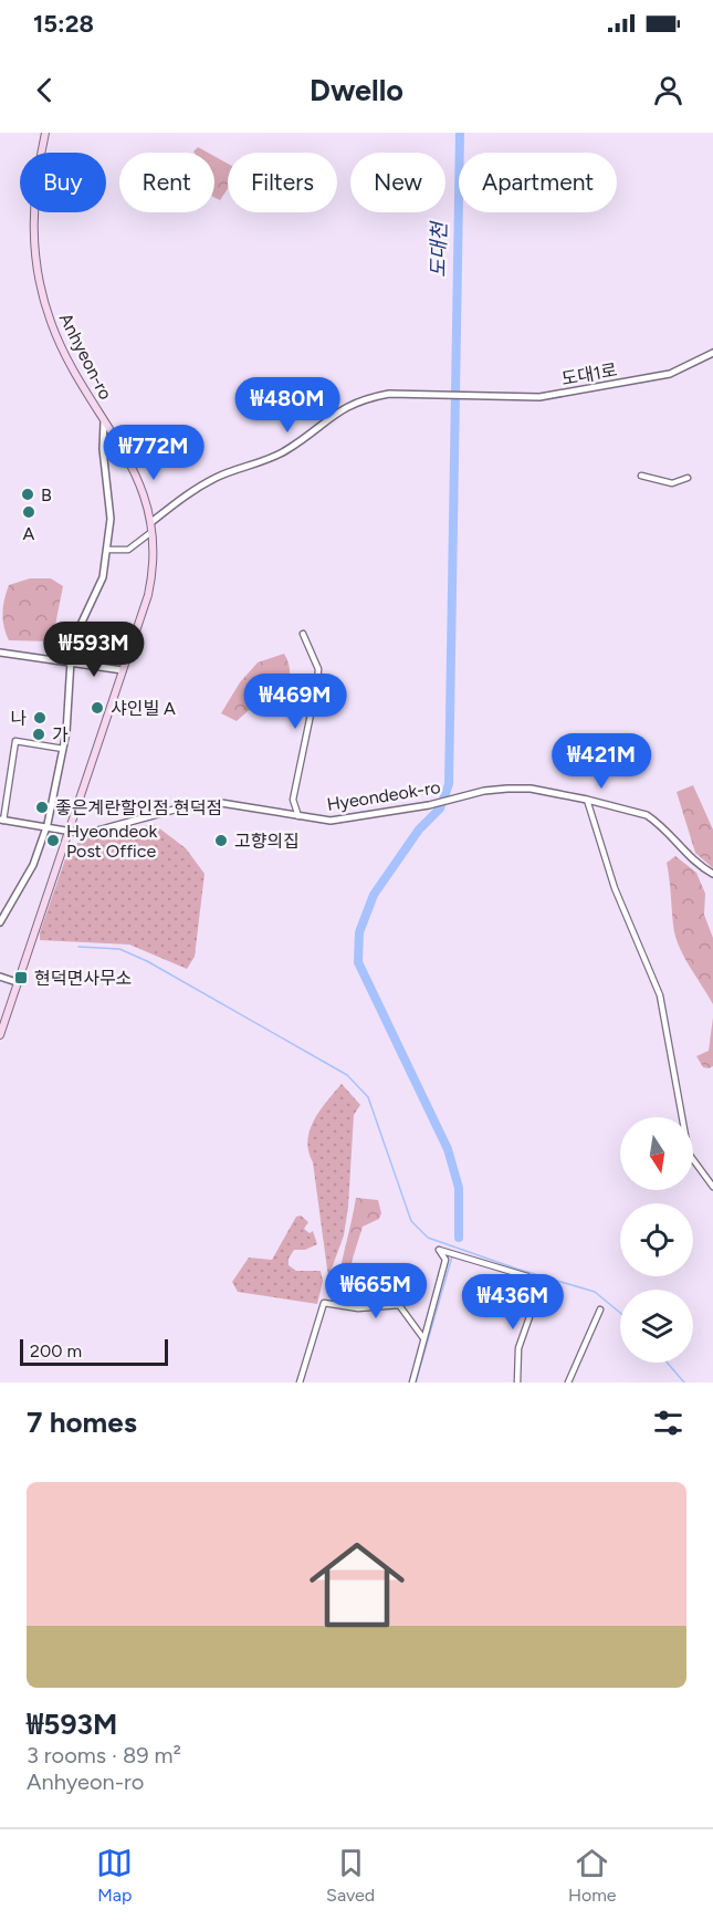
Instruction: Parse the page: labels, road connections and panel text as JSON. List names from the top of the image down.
{
  "streets": {
    "main road": ["Anhyeon-ro"],
    "street": ["도대1로", "Hyeondeok-ro"]
  },
  "crossings": [
    ["Anhyeon-ro", "도대1로"],
    ["Anhyeon-ro", "Hyeondeok-ro"]
  ],
  "water": ["도대천"],
  "places": {
    "other": [
      "B",
      "A",
      "샤인빌 A",
      "나",
      "가",
      "좋은계란할인점 현덕점",
      "Hyeondeok Post Office",
      "고향의집"
    ],
    "transit": ["현덕면사무소"]
  },
  "scale_bar": "200 m",
  "north": "bottom",
  "page": {
    "status": "15:28",
    "header": "Dwello",
    "chip": [
      "Buy",
      "Rent",
      "Filters",
      "New",
      "Apartment"
    ],
    "price": [
      "₩480M",
      "₩772M",
      "₩593M",
      "₩469M",
      "₩421M",
      "₩665M",
      "₩436M"
    ],
    "scale": "200 m",
    "heading": "7 homes",
    "list": [
      {
        "name": "₩593M",
        "note": "3 rooms · 89 m² · Anhyeon-ro"
      }
    ],
    "tabs": ["Map", "Saved", "Home"]
  }
}
